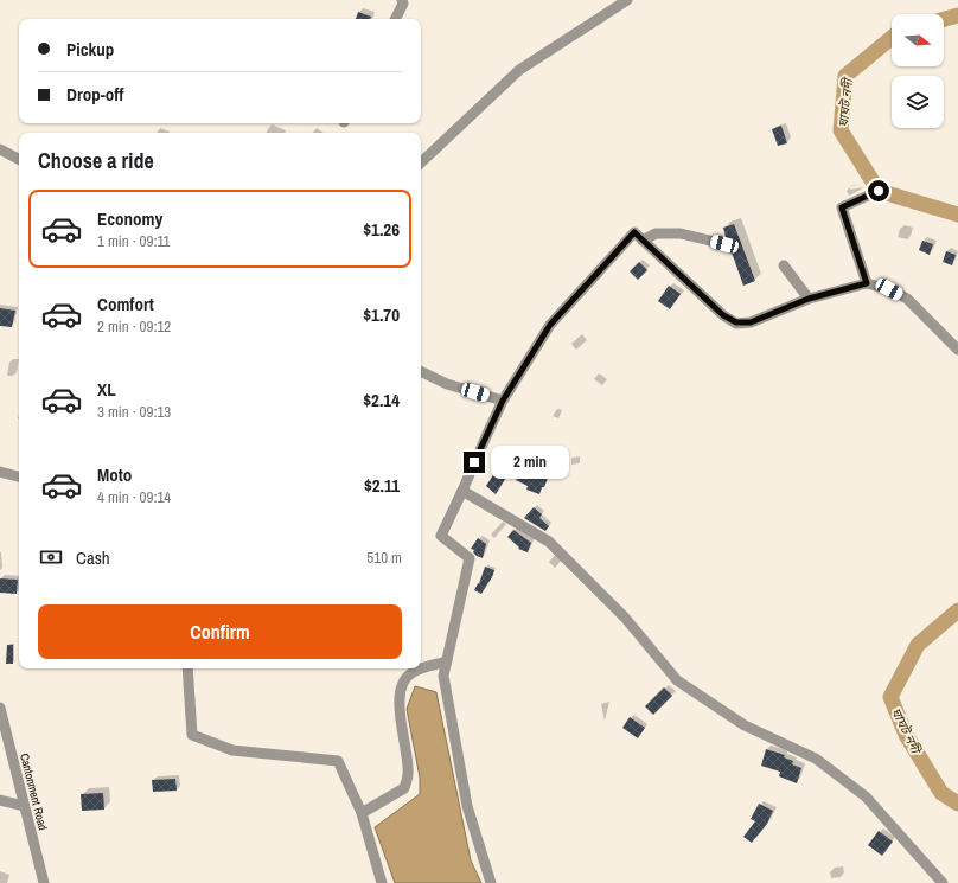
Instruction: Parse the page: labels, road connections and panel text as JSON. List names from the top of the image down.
{
  "streets": {
    "street": ["Cantonment Road"]
  },
  "water": ["ঘাঘট নদী"],
  "north": "right",
  "page": {
    "banner": ["Pickup", "Drop-off"],
    "heading": "Choose a ride",
    "list": [
      {
        "name": "Economy",
        "note": "1 min · 09:11",
        "value": "$1.26"
      },
      {
        "name": "Comfort",
        "note": "2 min · 09:12",
        "value": "$1.70"
      },
      {
        "name": "XL",
        "note": "3 min · 09:13",
        "value": "$2.14"
      },
      {
        "name": "Moto",
        "note": "4 min · 09:14",
        "value": "$2.11"
      }
    ],
    "bubble": "2 min",
    "pay": ["Cash", "510 m"],
    "buttons": "Confirm"
  }
}
